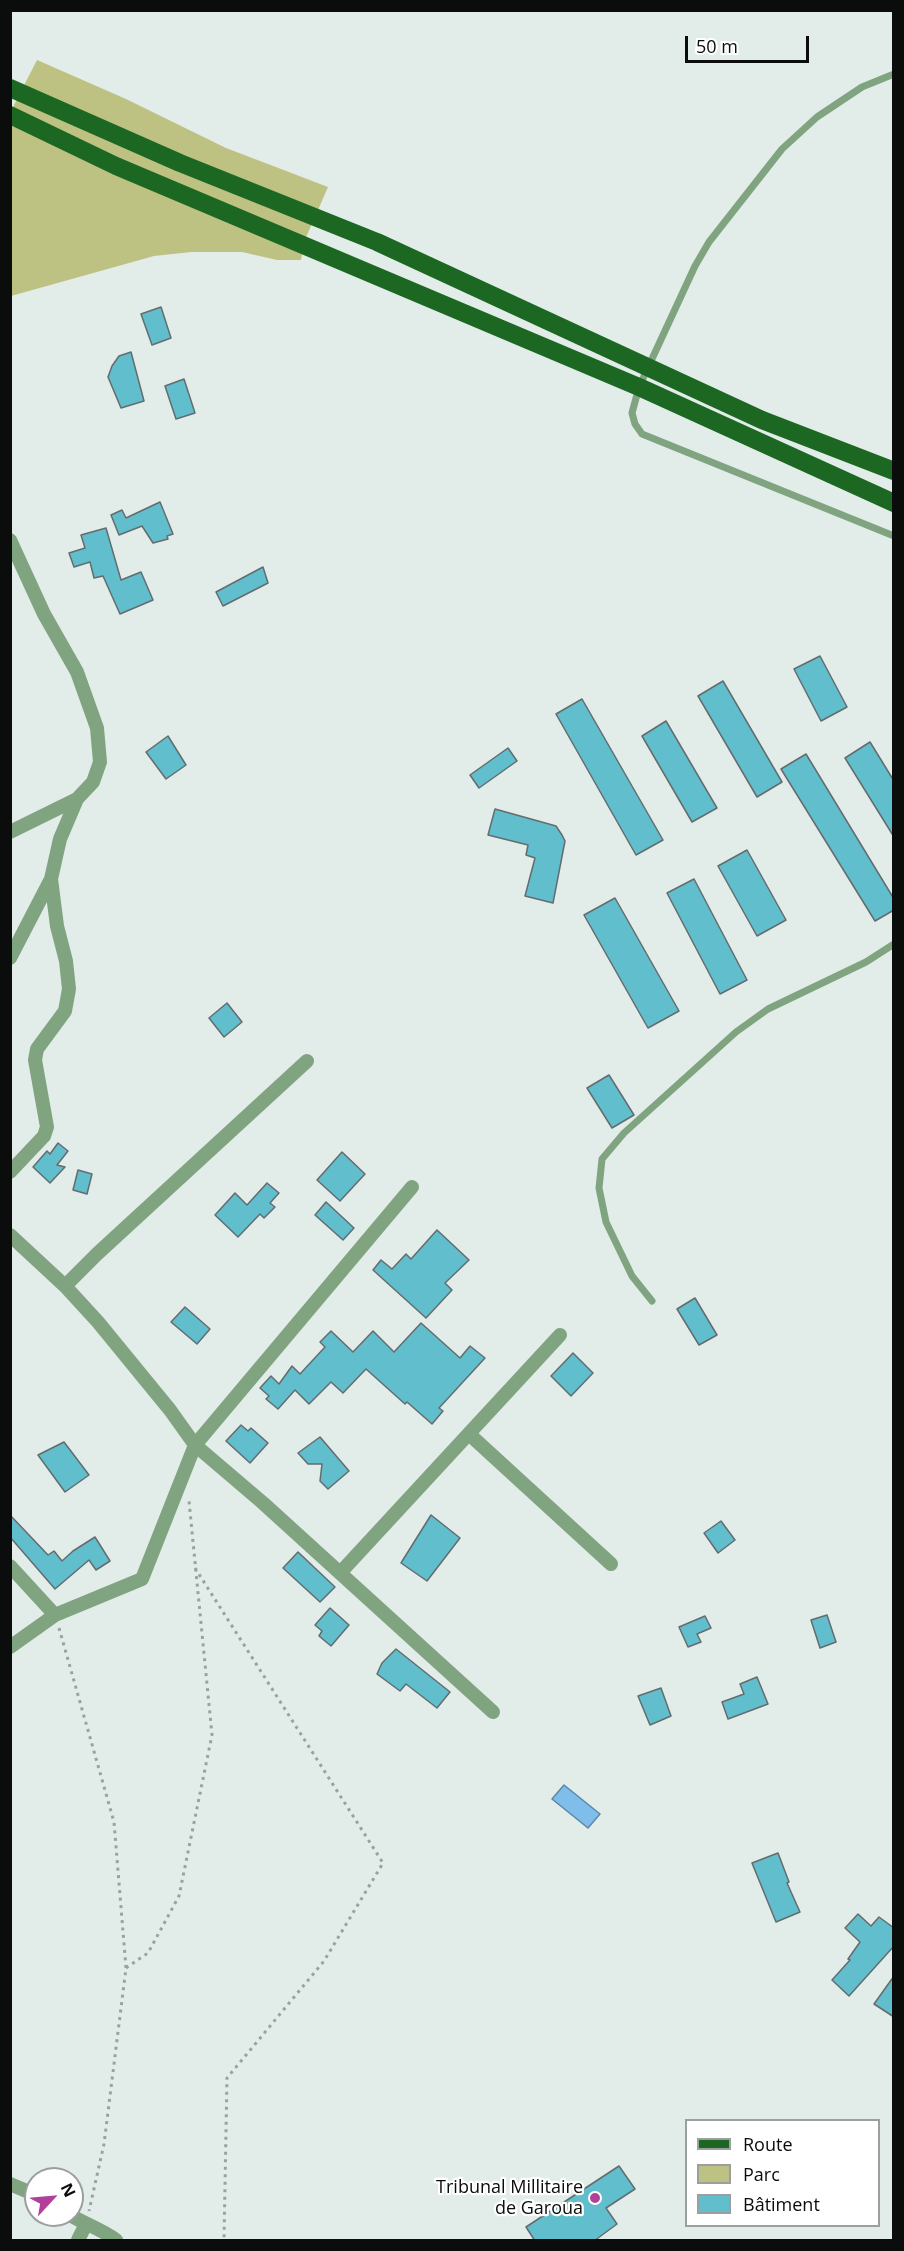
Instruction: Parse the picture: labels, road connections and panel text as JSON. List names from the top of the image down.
{
  "places": ["Tribunal Millitaire de Garoua"],
  "legend": ["Route", "Parc", "Bâtiment"],
  "scale_bar": "50 m",
  "north": "top right"
}
